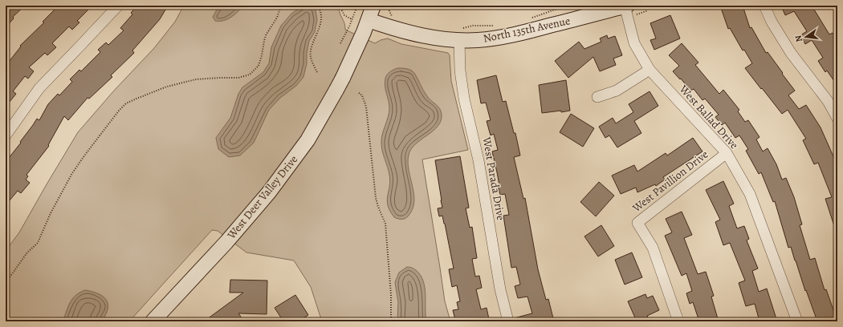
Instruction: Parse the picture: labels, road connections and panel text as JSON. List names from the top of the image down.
{
  "streets": {
    "street": [
      "North 135th Avenue",
      "West Ballad Drive",
      "West Parada Drive",
      "West Pavillion Drive",
      "West Deer Valley Drive"
    ]
  },
  "crossings": [
    ["North 135th Avenue", "West Ballad Drive"],
    ["North 135th Avenue", "West Parada Drive"],
    ["North 135th Avenue", "West Deer Valley Drive"],
    ["West Ballad Drive", "West Pavillion Drive"]
  ],
  "north": "left"
}
